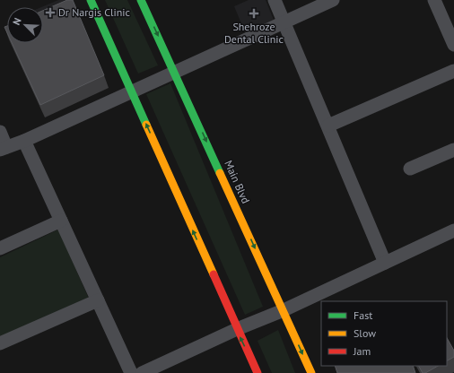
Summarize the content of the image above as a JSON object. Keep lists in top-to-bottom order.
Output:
{
  "streets": {
    "main road": ["Main Blvd"]
  },
  "places": {
    "health": ["Dr Nargis Clinic", "Shehroze Dental Clinic"]
  },
  "legend": ["Fast", "Slow", "Jam"],
  "north": "top left"
}
